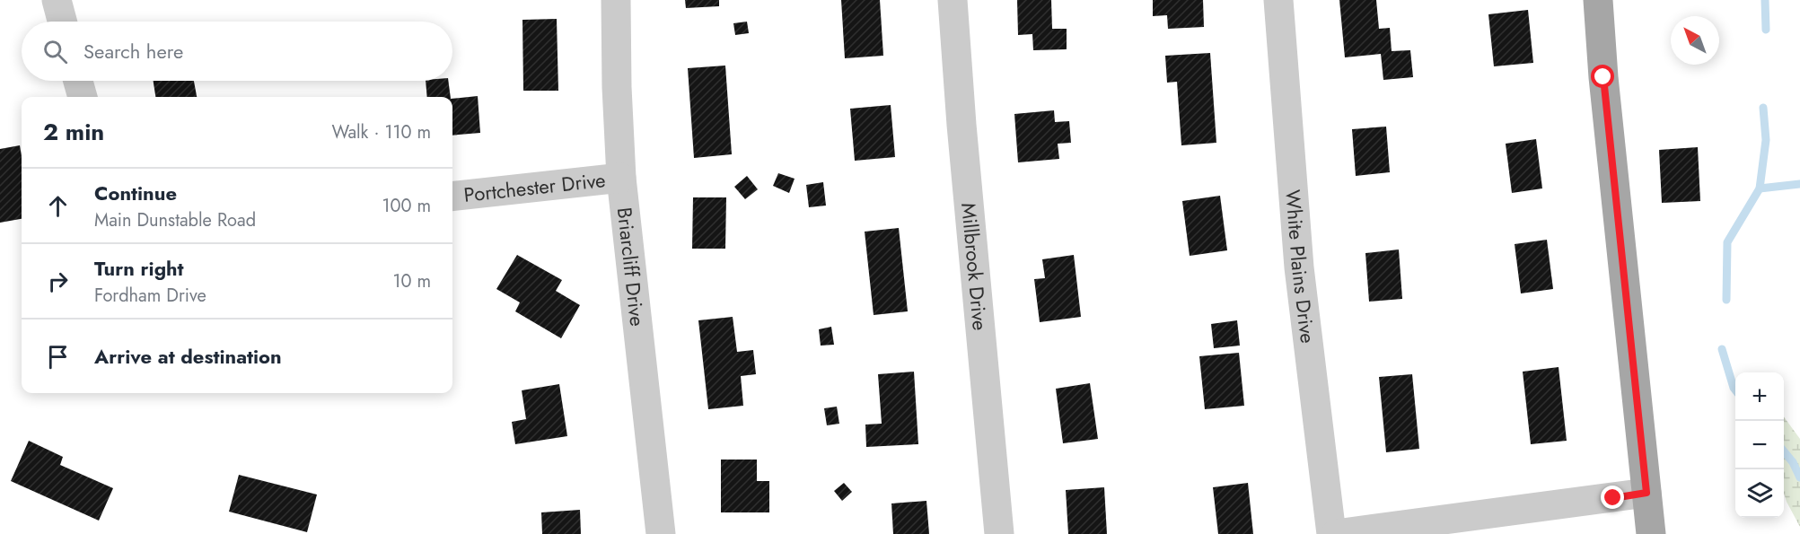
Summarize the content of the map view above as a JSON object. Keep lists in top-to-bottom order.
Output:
{
  "streets": {
    "street": [
      "Portchester Drive",
      "Briarcliff Drive",
      "Millbrook Drive",
      "White Plains Drive"
    ]
  },
  "crossings": [
    ["Portchester Drive", "Briarcliff Drive"]
  ],
  "north": "top left",
  "page": {
    "search": "Search here",
    "heading": ["2 min", "Walk · 110 m"],
    "list": [
      ["Continue", "Main Dunstable Road", "100 m"],
      ["Turn right", "Fordham Drive", "10 m"],
      "Arrive at destination"
    ],
    "map_buttons": ["+", "−"]
  }
}
